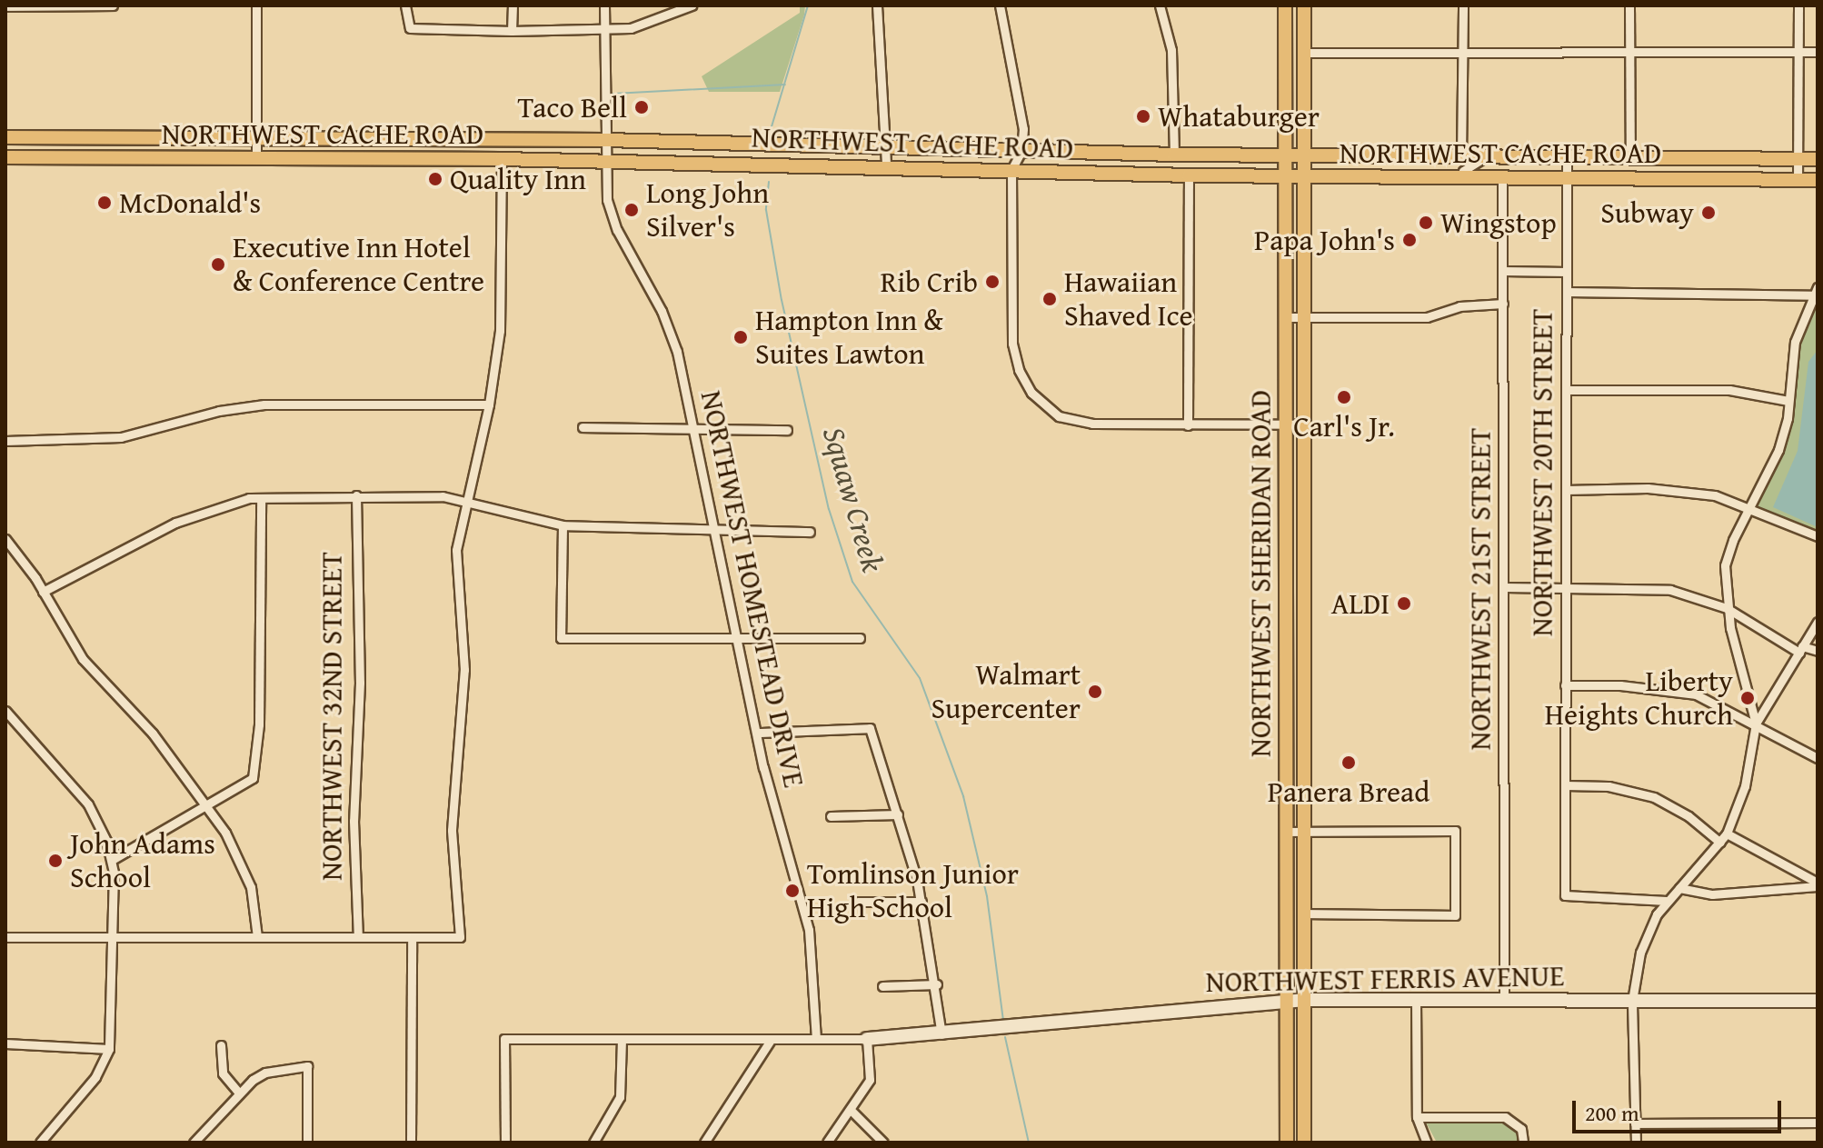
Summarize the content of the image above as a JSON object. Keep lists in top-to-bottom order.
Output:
{
  "streets": {
    "main road": ["NORTHWEST CACHE ROAD", "NORTHWEST SHERIDAN ROAD", "NORTHWEST FERRIS AVENUE"],
    "street": [
      "NORTHWEST 20TH STREET",
      "NORTHWEST HOMESTEAD DRIVE",
      "NORTHWEST 21ST STREET",
      "NORTHWEST 32ND STREET"
    ]
  },
  "crossings": [
    ["NORTHWEST CACHE ROAD", "NORTHWEST 20TH STREET"],
    ["NORTHWEST CACHE ROAD", "NORTHWEST SHERIDAN ROAD"],
    ["NORTHWEST CACHE ROAD", "NORTHWEST HOMESTEAD DRIVE"],
    ["NORTHWEST CACHE ROAD", "NORTHWEST 21ST STREET"],
    ["NORTHWEST SHERIDAN ROAD", "NORTHWEST FERRIS AVENUE"],
    ["NORTHWEST 21ST STREET", "NORTHWEST FERRIS AVENUE"]
  ],
  "water": ["Squaw Creek"],
  "places": [
    "Taco Bell",
    "Whataburger",
    "Quality Inn",
    "McDonald's",
    "Long John Silver's",
    "Subway",
    "Wingstop",
    "Papa John's",
    "Executive Inn Hotel & Conference Centre",
    "Rib Crib",
    "Hawaiian Shaved Ice",
    "Hampton Inn & Suites Lawton",
    "Carl's Jr.",
    "ALDI",
    "Walmart Supercenter",
    "Liberty Heights Church",
    "Panera Bread",
    "John Adams School",
    "Tomlinson Junior High School"
  ],
  "scale_bar": "200 m"
}
